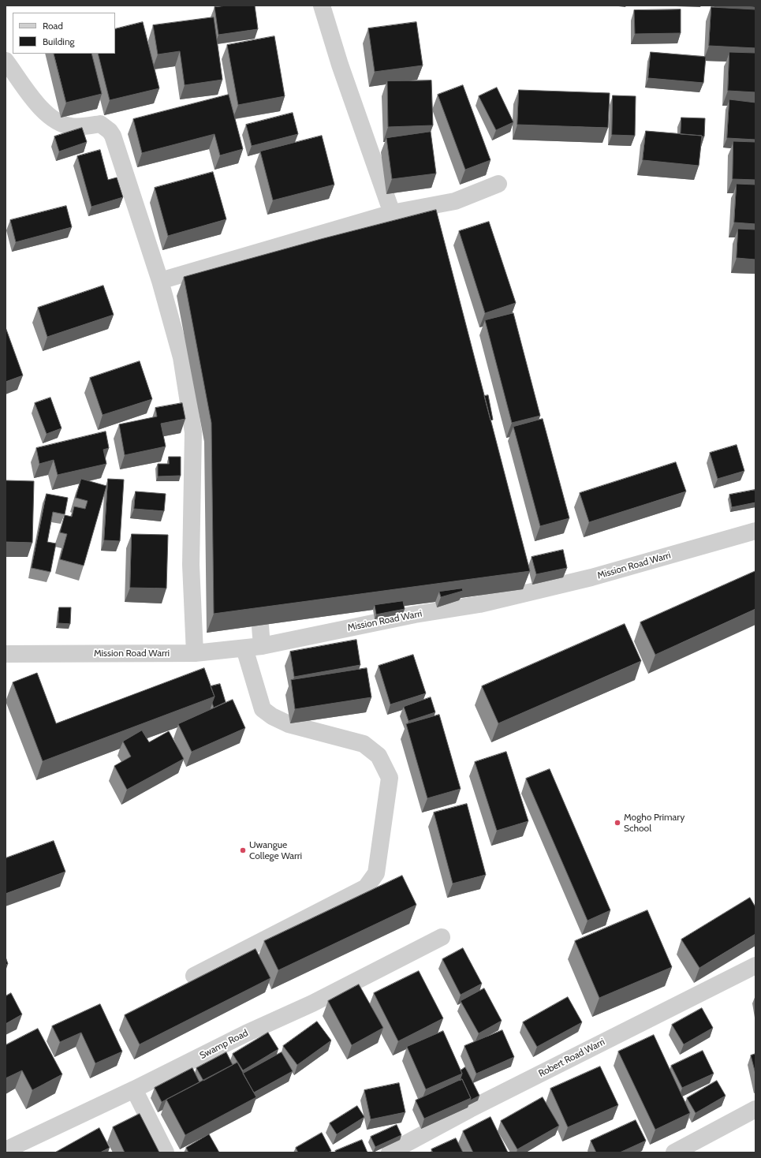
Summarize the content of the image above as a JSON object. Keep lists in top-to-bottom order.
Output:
{
  "streets": {
    "street": ["Mission Road Warri", "Swamp Road", "Robert Road Warri"]
  },
  "places": ["Mogho Primary School", "Uwangue College Warri"],
  "legend": ["Road", "Building"]
}
